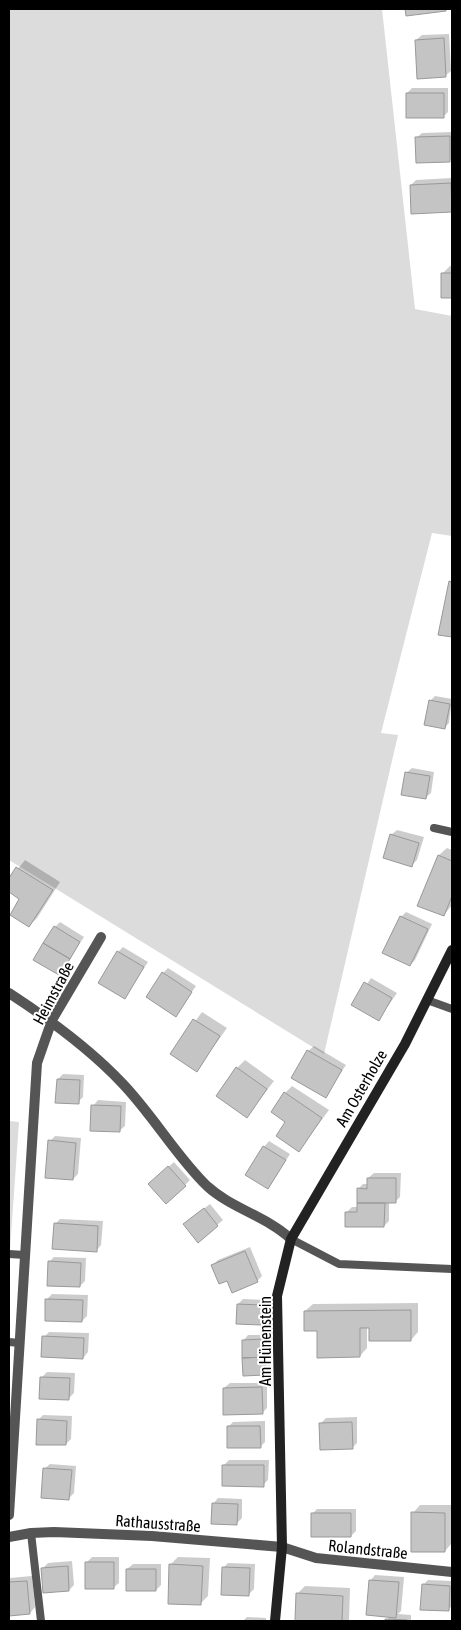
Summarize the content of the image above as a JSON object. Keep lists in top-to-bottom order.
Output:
{
  "streets": {
    "street": [
      "Heimstraße",
      "Am Osterholze",
      "Am Hünenstein",
      "Rathausstraße",
      "Rolandstraße"
    ]
  },
  "crossings": [
    ["Am Osterholze", "Am Hünenstein"],
    ["Am Hünenstein", "Rathausstraße"],
    ["Am Hünenstein", "Rolandstraße"],
    ["Rathausstraße", "Rolandstraße"]
  ]
}
